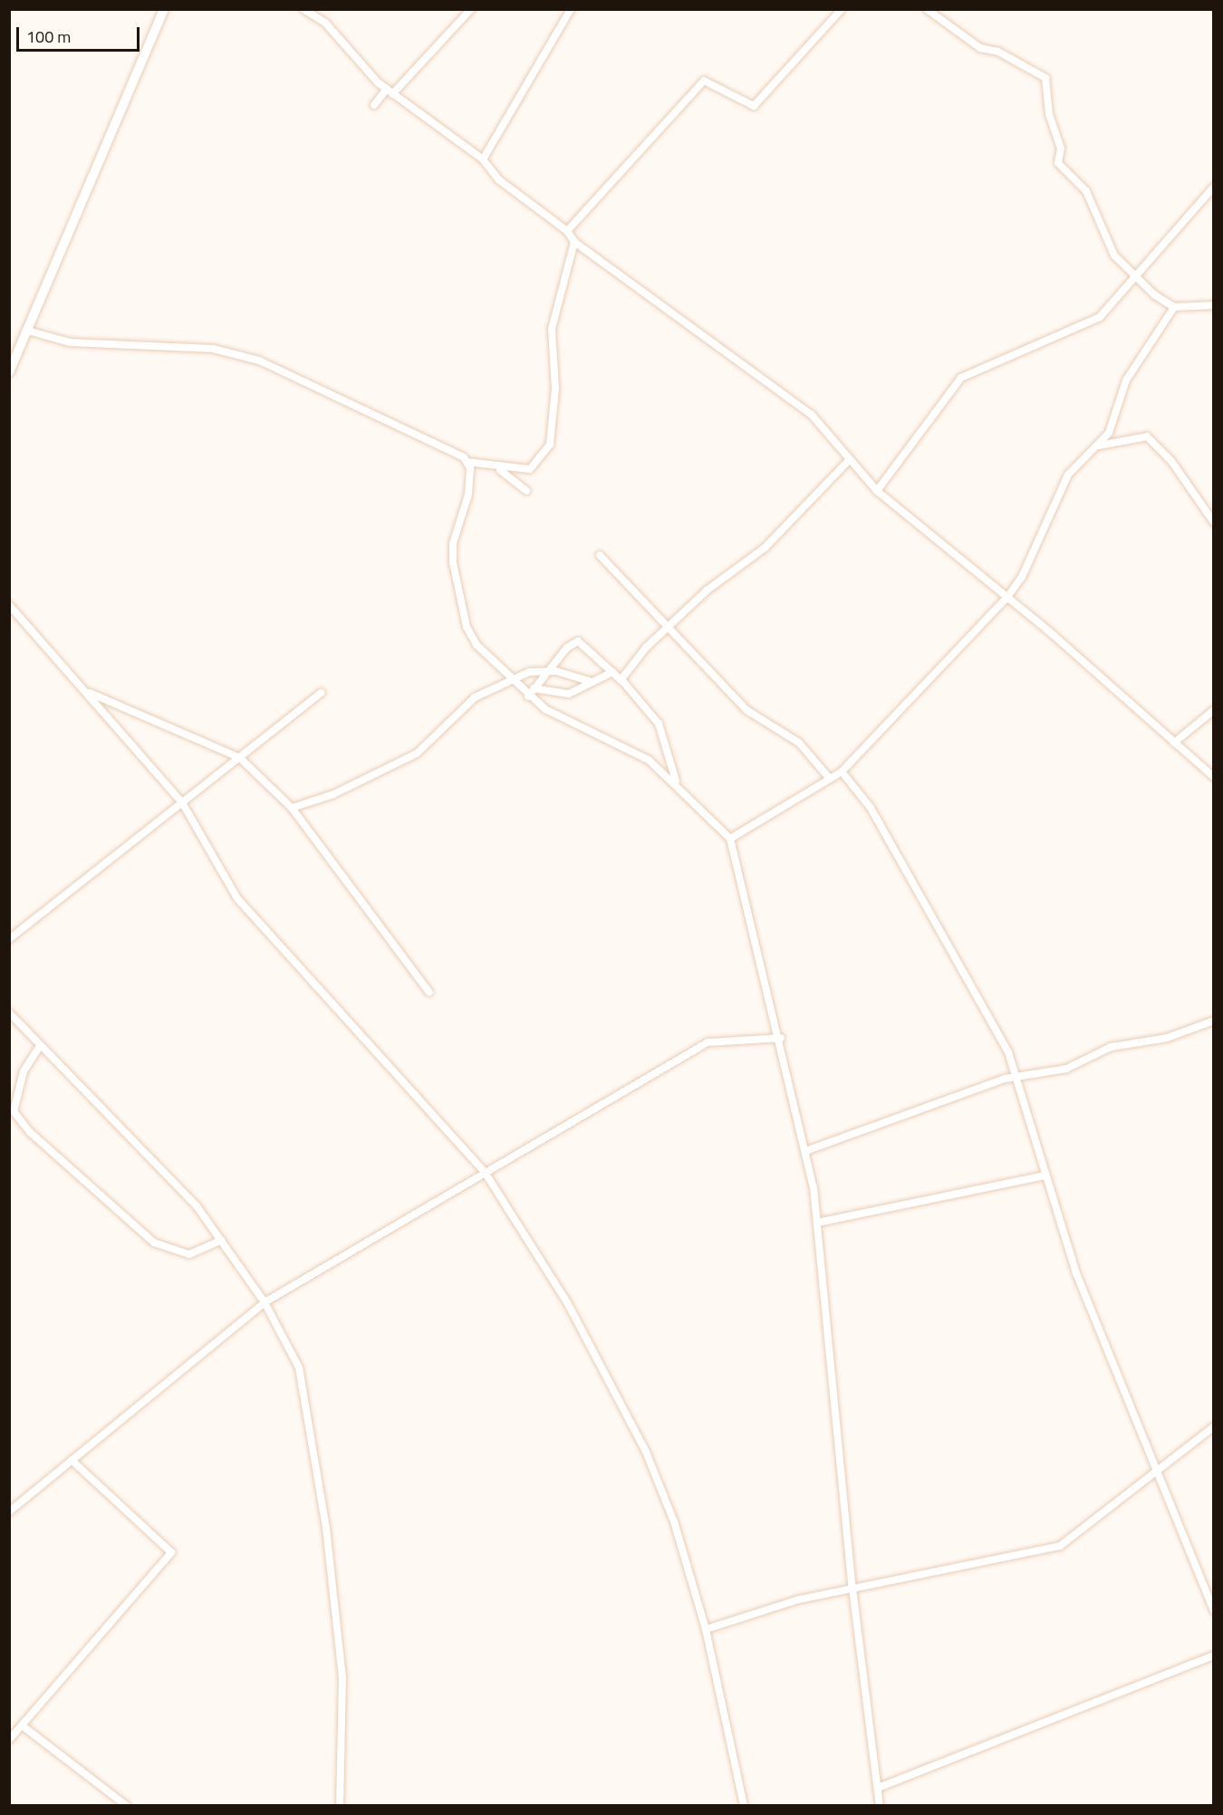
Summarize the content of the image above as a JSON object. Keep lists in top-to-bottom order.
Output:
{
  "scale_bar": "100 m"
}
